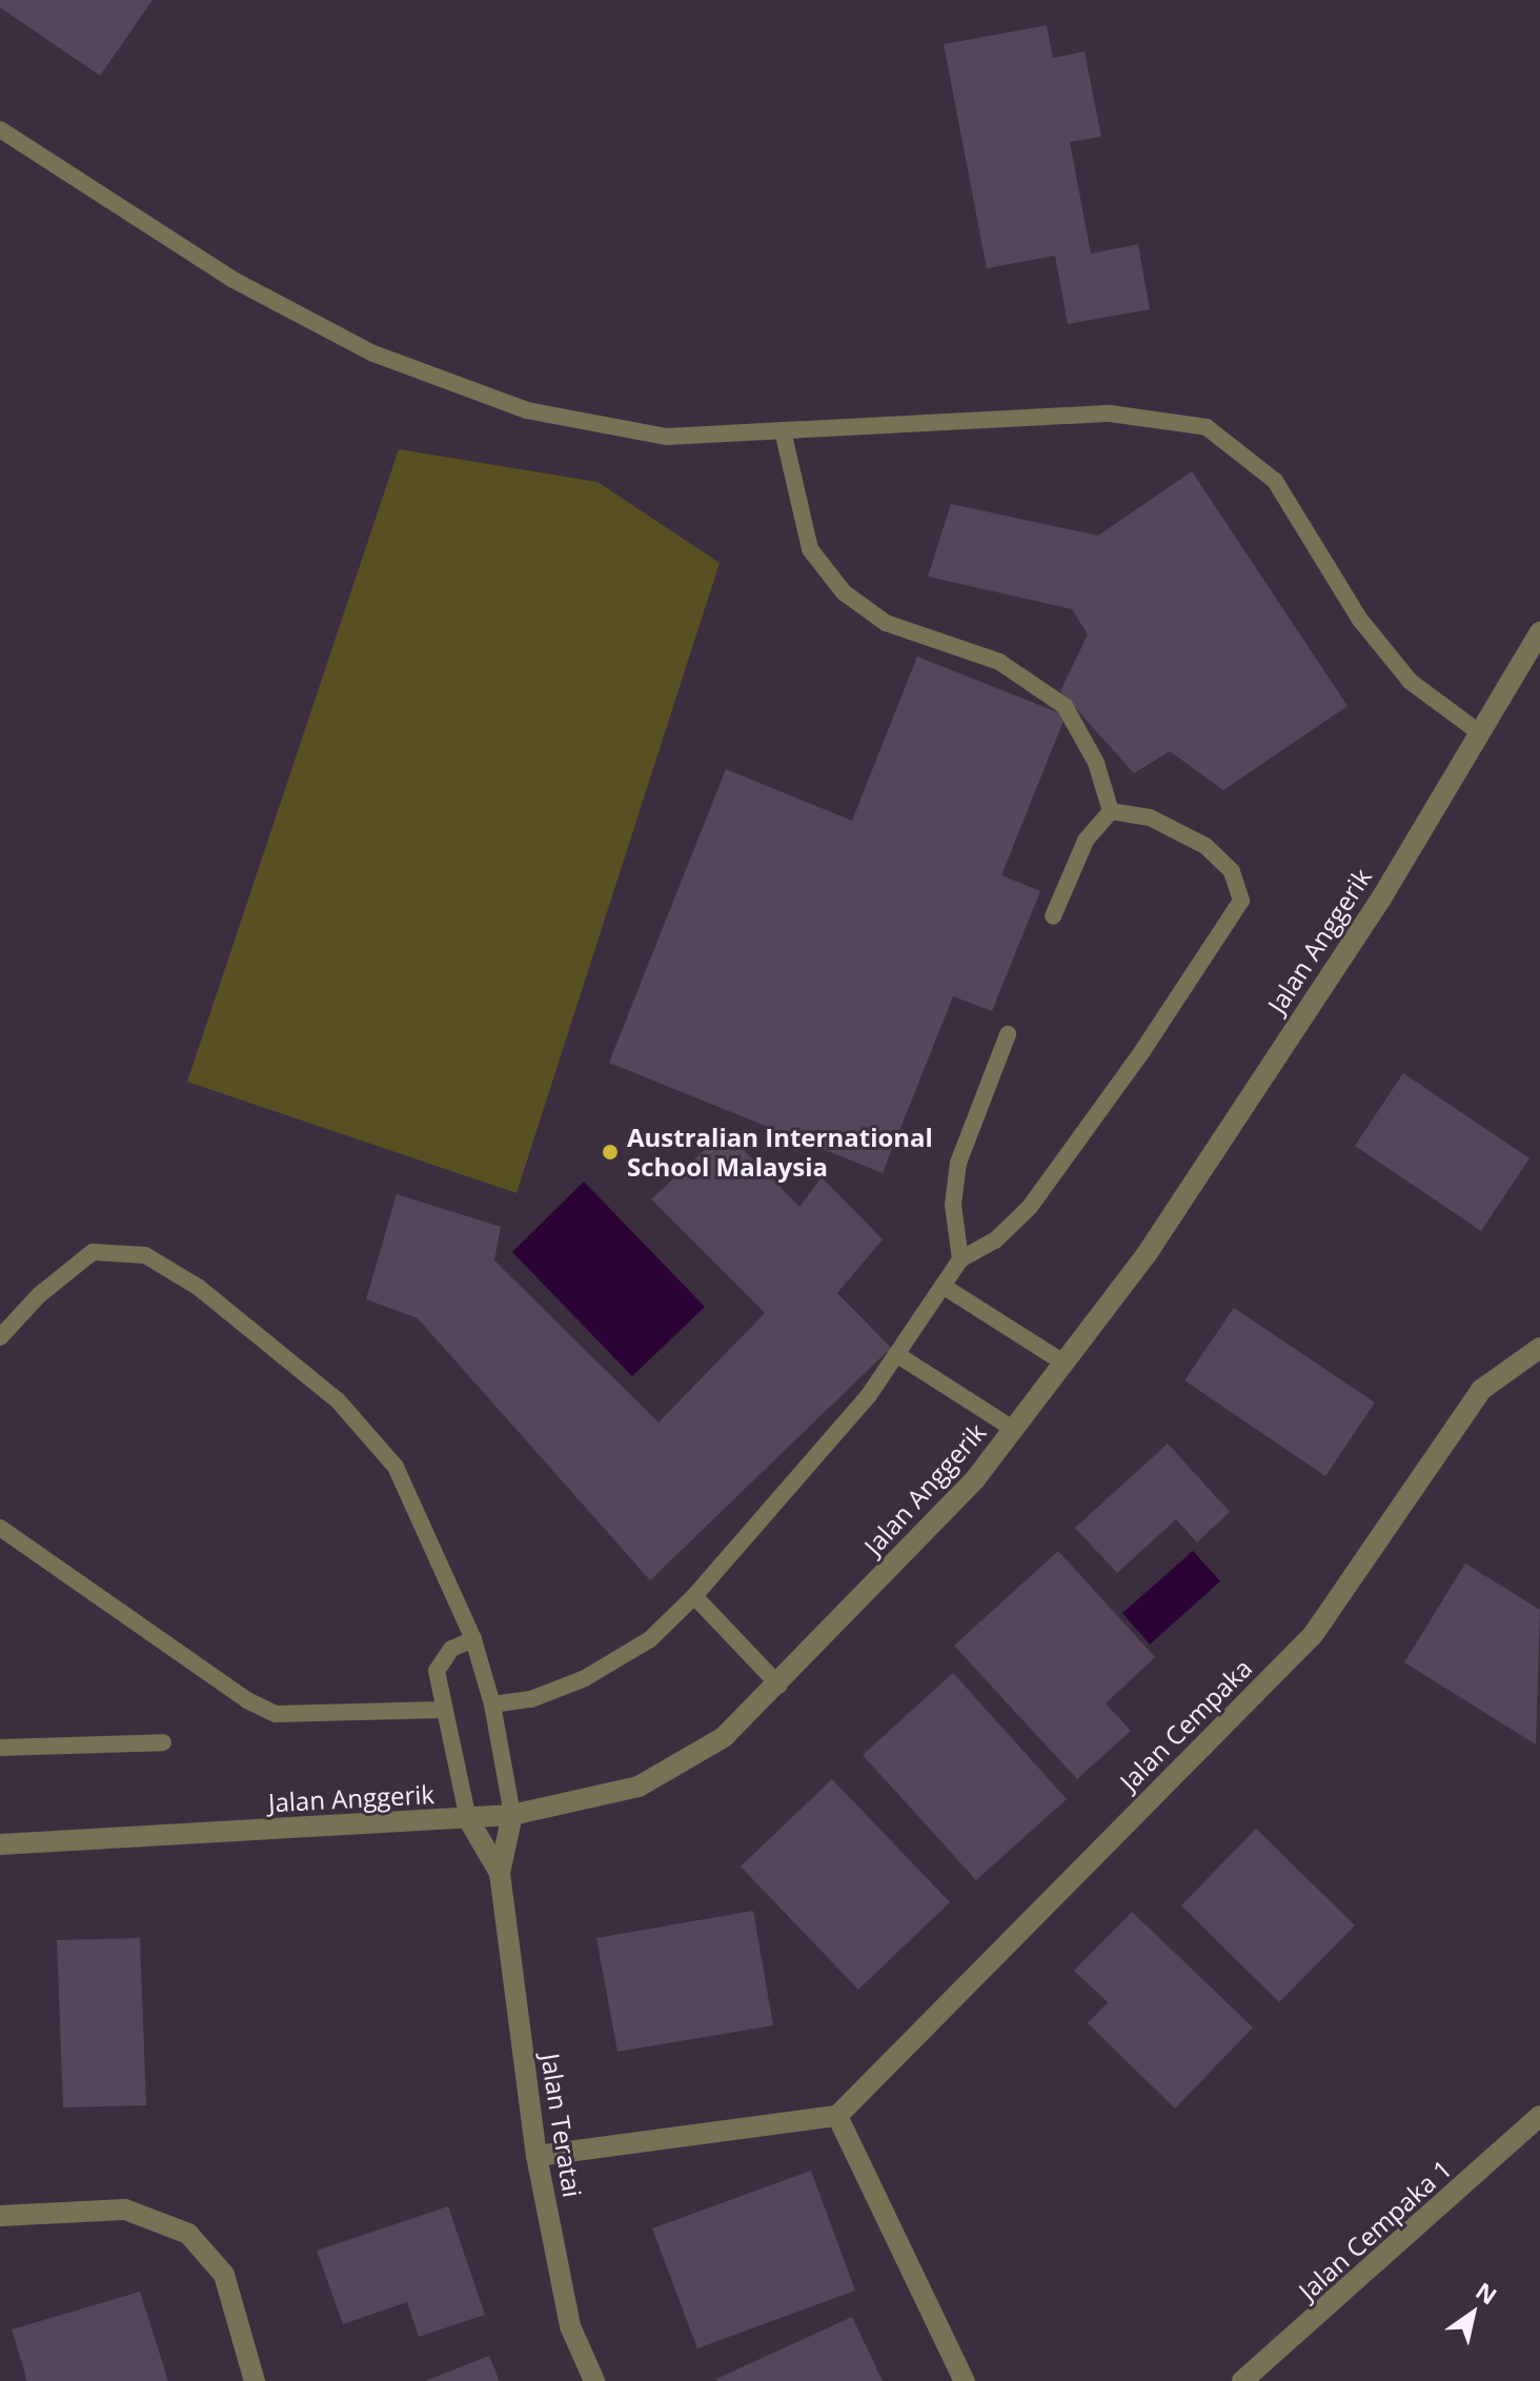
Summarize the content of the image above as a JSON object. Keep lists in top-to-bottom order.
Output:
{
  "streets": {
    "street": [
      "Jalan Anggerik",
      "Jalan Cempaka",
      "Jalan Teratai",
      "Jalan Cempaka 1"
    ]
  },
  "crossings": [
    ["Jalan Anggerik", "Jalan Teratai"]
  ],
  "places": ["Australian International School Malaysia"],
  "north": "top right"
}
